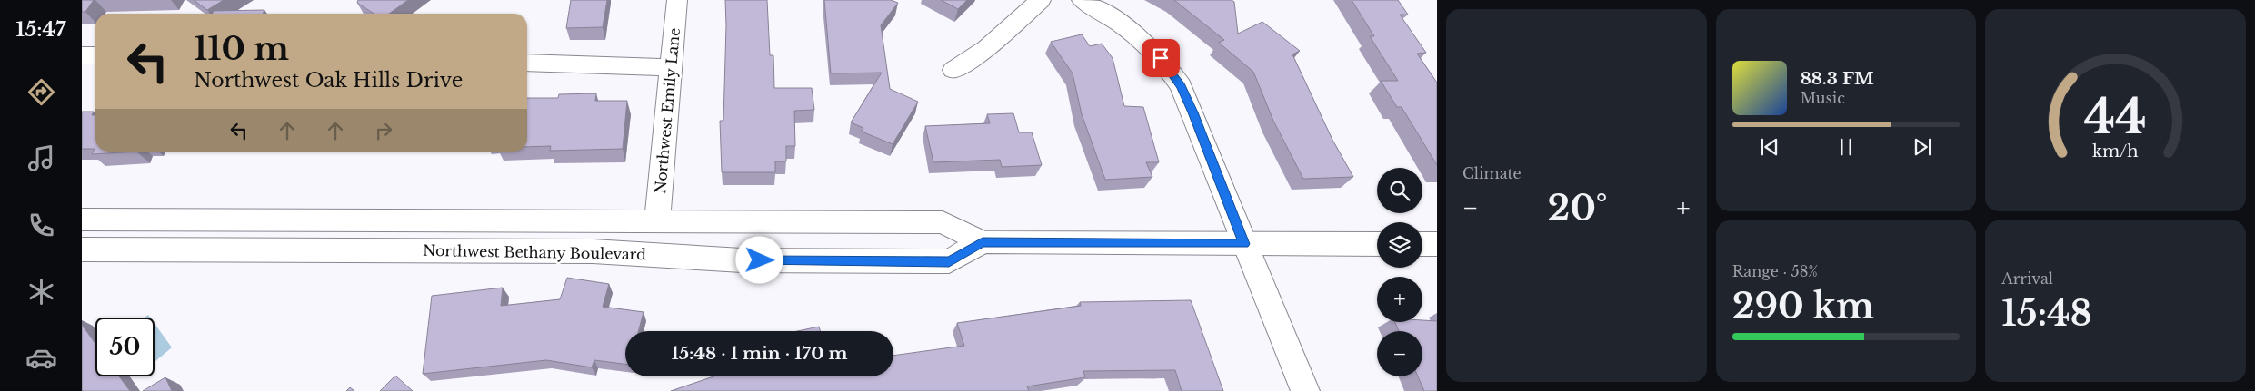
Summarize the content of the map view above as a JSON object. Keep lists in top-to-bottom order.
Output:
{
  "streets": {
    "main road": ["Northwest Emily Lane", "Northwest Bethany Boulevard"]
  },
  "crossings": [
    ["Northwest Emily Lane", "Northwest Bethany Boulevard"]
  ],
  "page": {
    "tabs": "15:47",
    "tile": [
      "Climate",
      ["Range · 58%", "290 km"],
      ["Arrival", "15:48"]
    ],
    "turn": ["110 m", "Northwest Oak Hills Drive"],
    "song": ["88.3 FM", "Music"],
    "map_buttons": ["+", "−"],
    "heat": ["−", "20°", "+"],
    "limit": "50",
    "trip": "15:48 · 1 min · 170 m",
    "gauge": ["44", "km/h"]
  }
}
